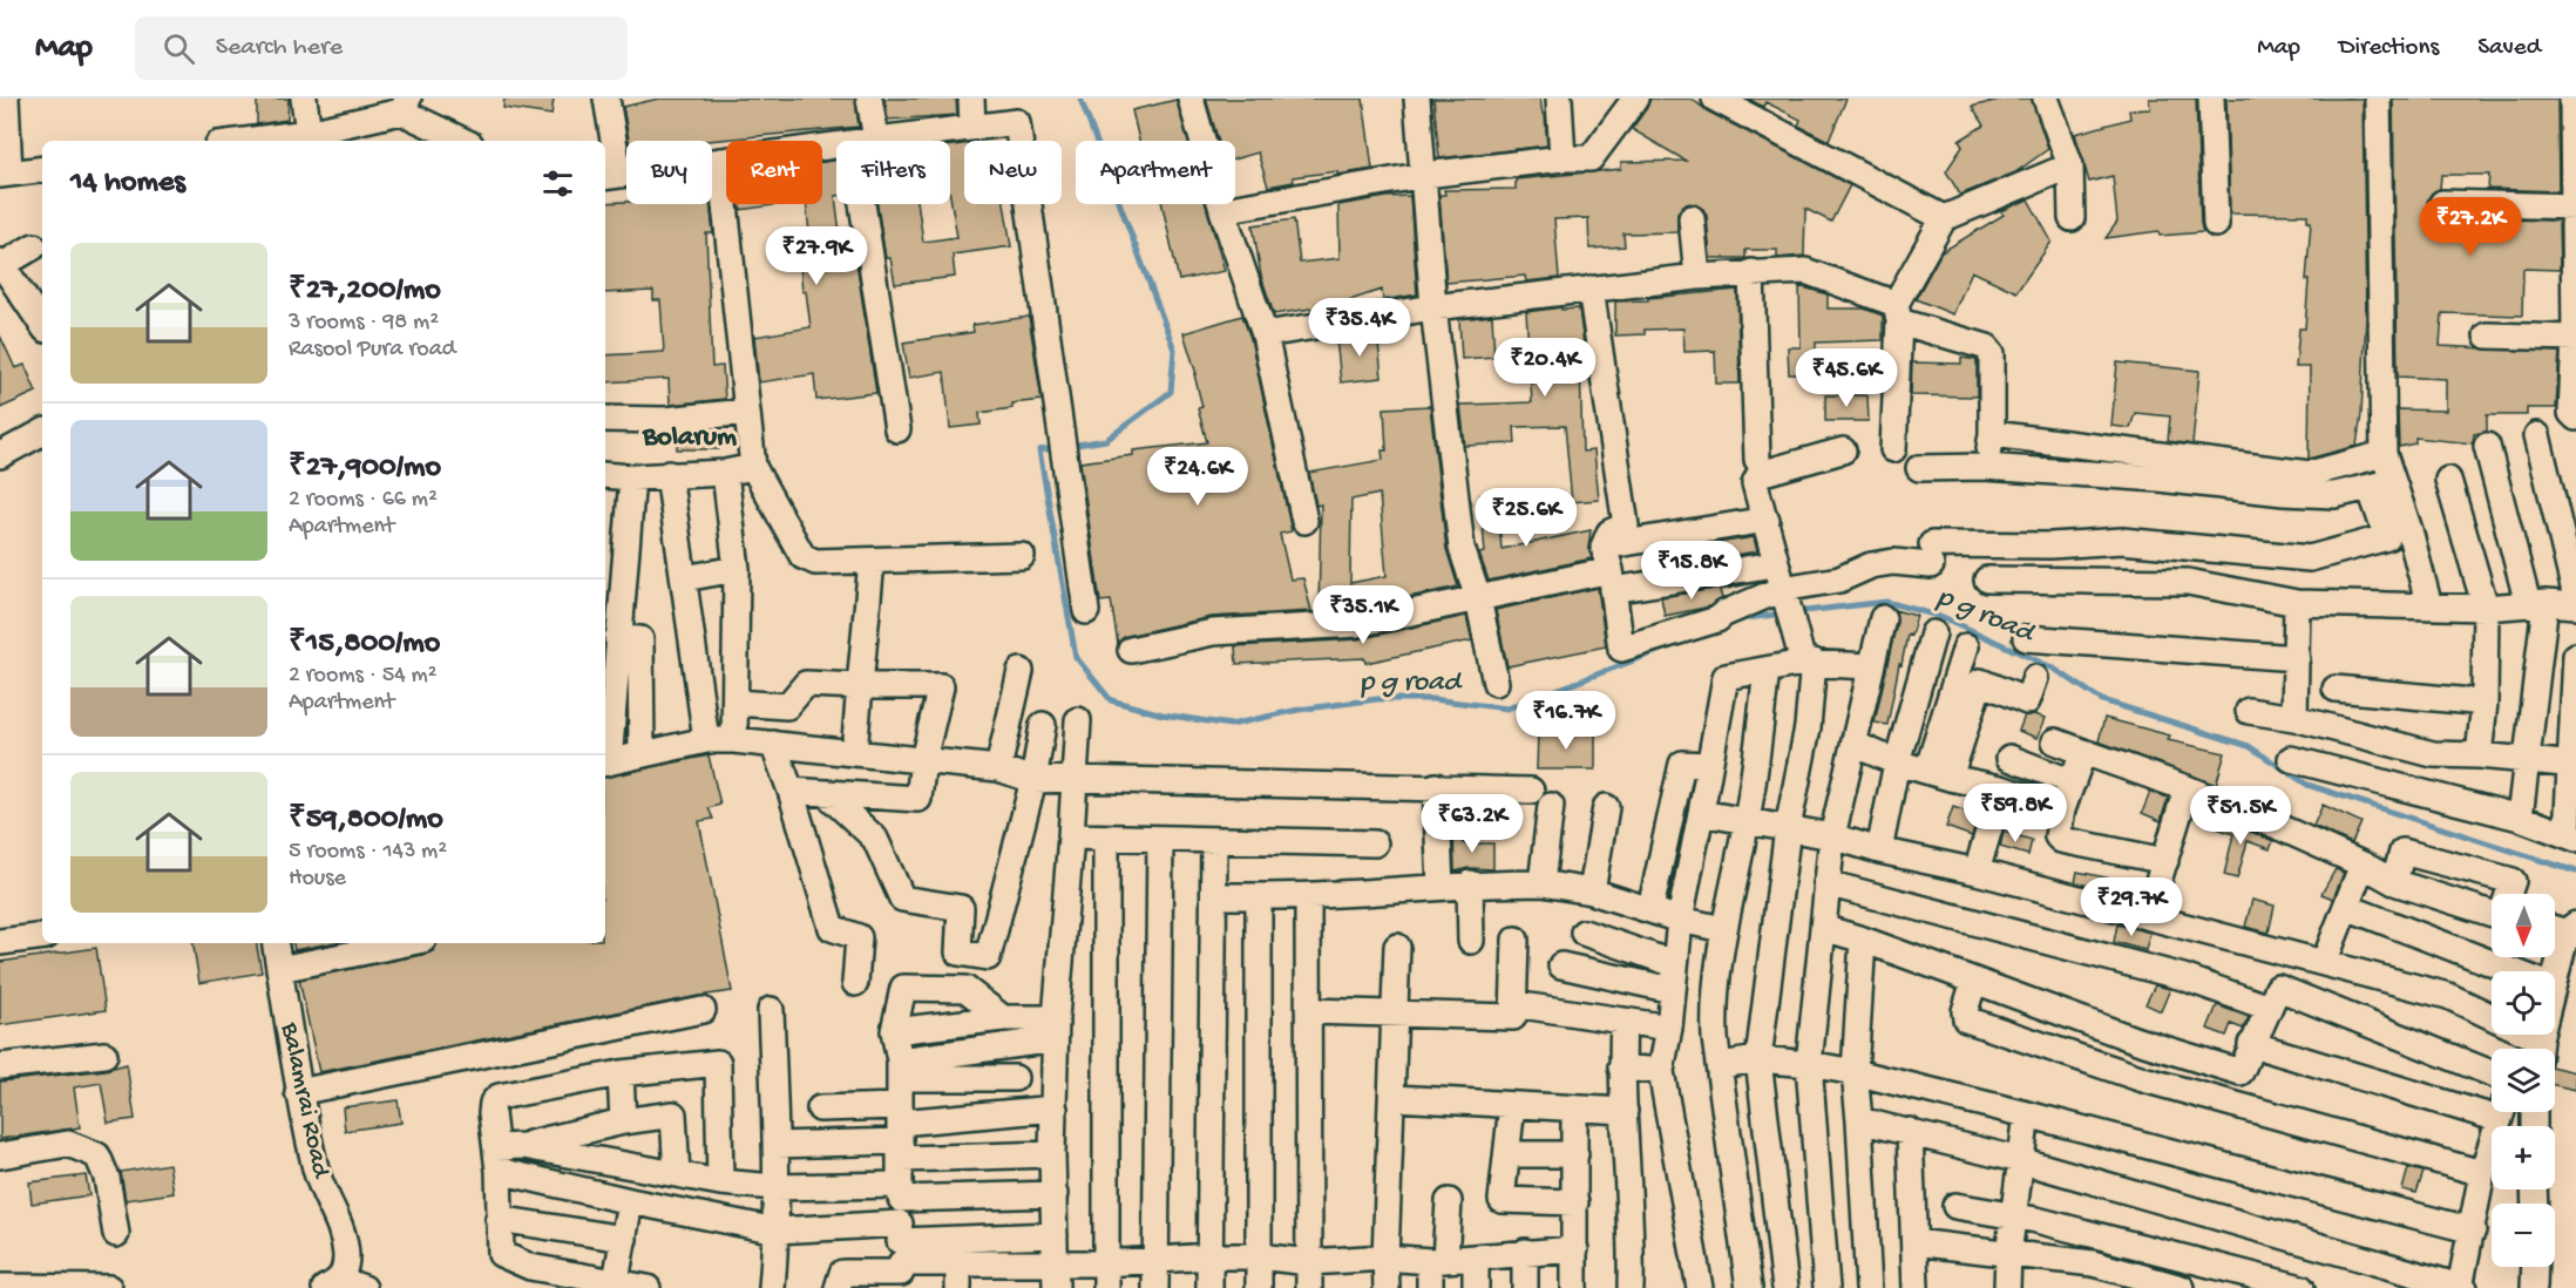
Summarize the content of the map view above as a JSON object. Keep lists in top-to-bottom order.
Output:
{
  "streets": {
    "street": ["Balamrai Road"]
  },
  "districts": ["Bolarum"],
  "water": ["p g road"],
  "north": "bottom",
  "page": {
    "header": "Map",
    "search": "Search here",
    "nav": ["Map", "Directions", "Saved"],
    "chip": [
      "Buy",
      "Rent",
      "Filters",
      "New",
      "Apartment"
    ],
    "heading": "14 homes",
    "price": [
      "₹27.2K",
      "₹27.9K",
      "₹35.4K",
      "₹20.4K",
      "₹45.6K",
      "₹24.6K",
      "₹25.6K",
      "₹15.8K",
      "₹35.1K",
      "₹16.7K",
      "₹59.8K",
      "₹51.5K",
      "₹63.2K",
      "₹29.7K"
    ],
    "list": [
      {
        "name": "₹27,200/mo",
        "note": "3 rooms · 98 m² · Rasool Pura road"
      },
      {
        "name": "₹27,900/mo",
        "note": "2 rooms · 66 m² · Apartment"
      },
      {
        "name": "₹15,800/mo",
        "note": "2 rooms · 54 m² · Apartment"
      },
      {
        "name": "₹59,800/mo",
        "note": "5 rooms · 143 m² · House"
      }
    ],
    "map_buttons": ["+", "−"]
  }
}
